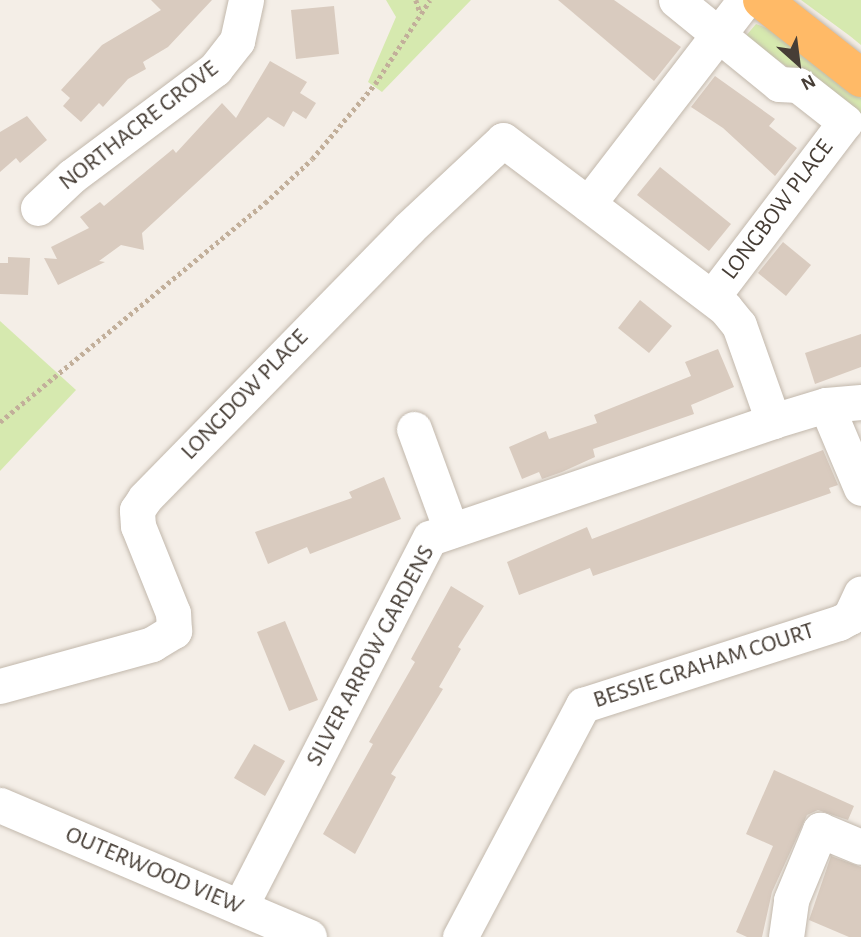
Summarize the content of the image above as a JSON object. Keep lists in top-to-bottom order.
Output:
{
  "streets": {
    "street": [
      "NORTHACRE GROVE",
      "LONGBOW PLACE",
      "LONGDOW PLACE",
      "SILVER ARROW GARDENS",
      "BESSIE GRAHAM COURT",
      "OUTERWOOD VIEW"
    ]
  },
  "crossings": [
    ["SILVER ARROW GARDENS", "OUTERWOOD VIEW"]
  ],
  "north": "bottom right"
}
